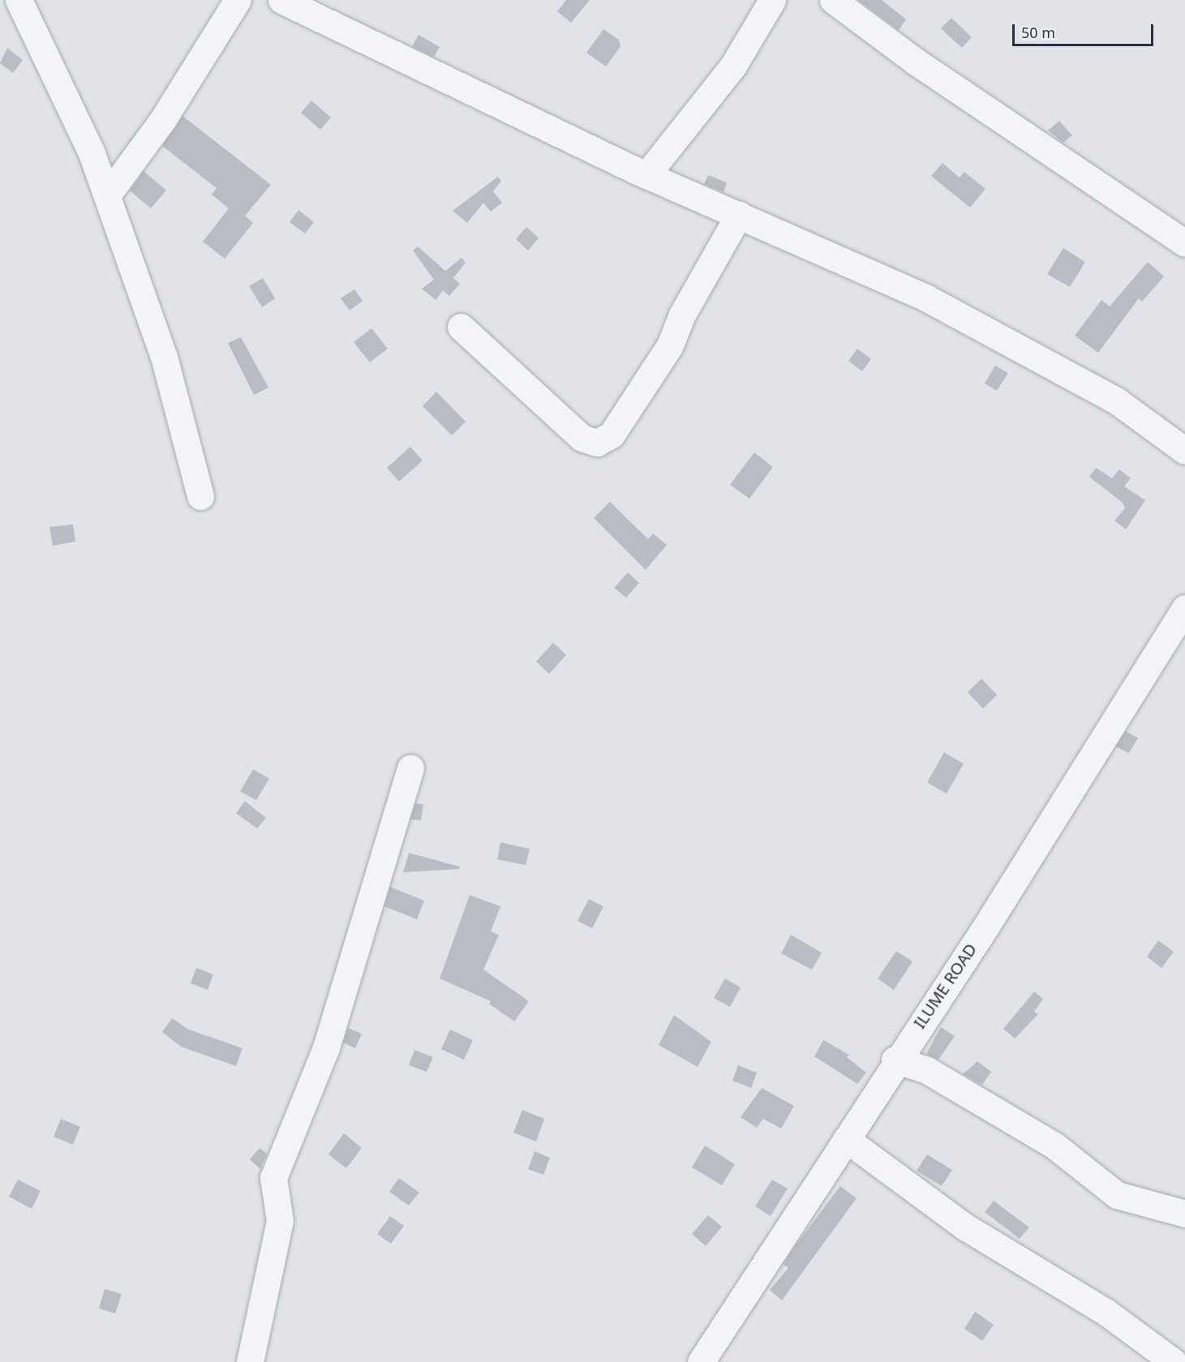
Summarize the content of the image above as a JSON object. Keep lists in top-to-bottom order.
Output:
{
  "streets": {
    "street": ["ILUME ROAD"]
  },
  "scale_bar": "50 m"
}
